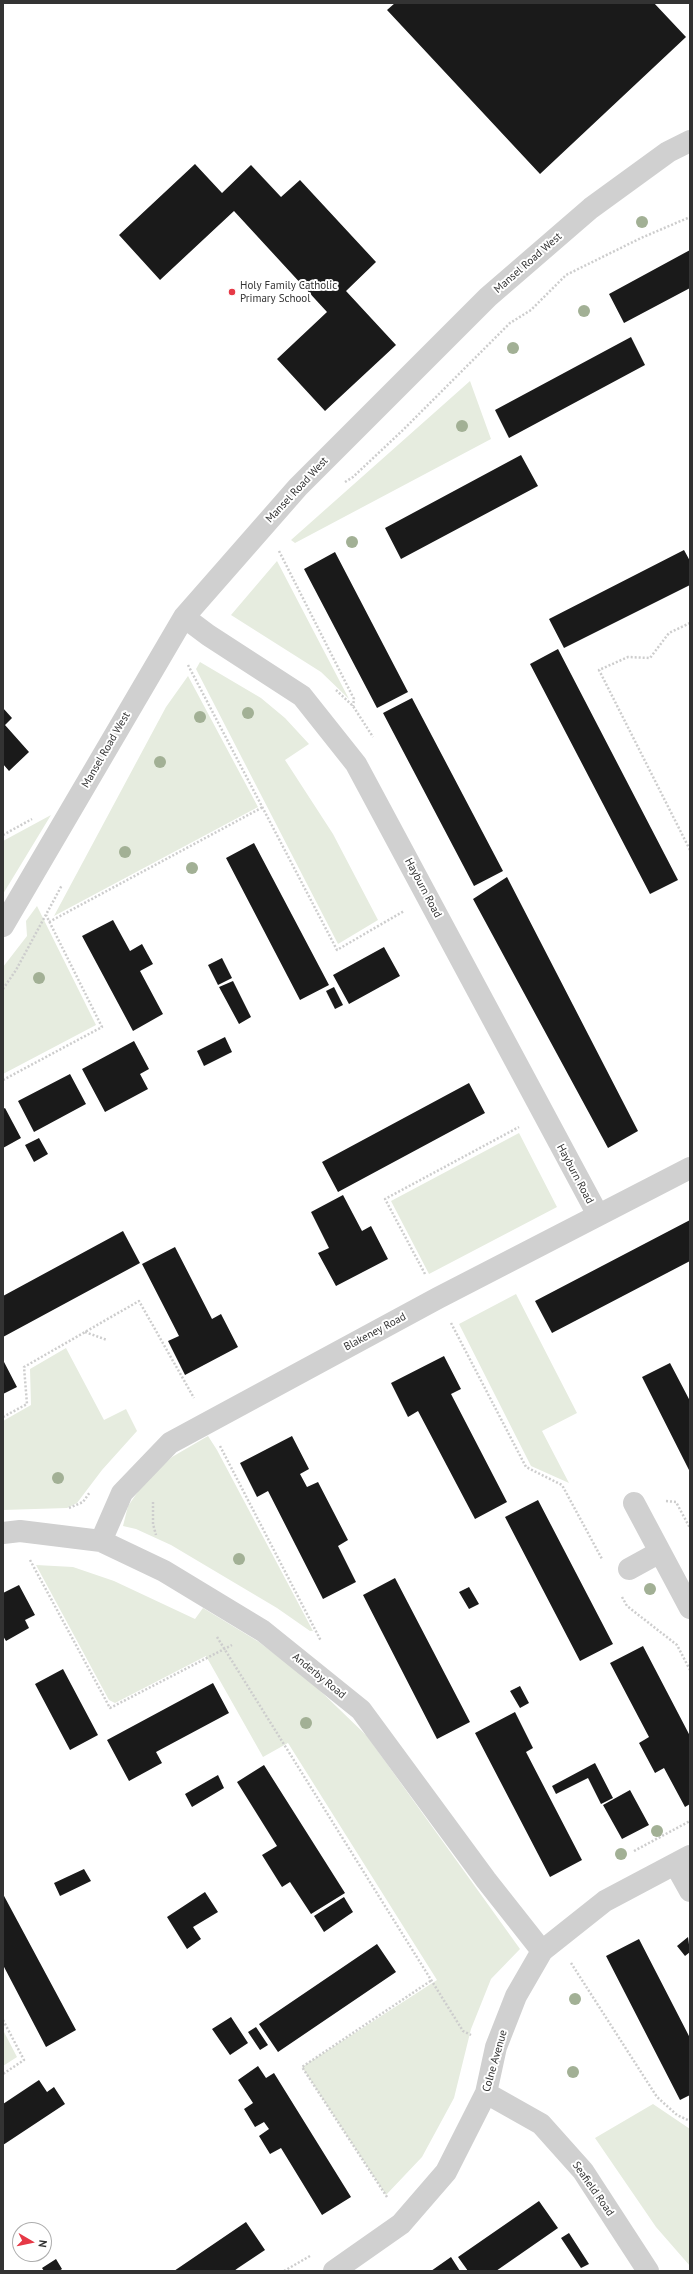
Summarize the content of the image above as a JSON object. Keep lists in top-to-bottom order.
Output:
{
  "streets": {
    "street": [
      "Mansel Road West",
      "Hayburn Road",
      "Blakeney Road",
      "Anderby Road",
      "Colne Avenue",
      "Seafield Road"
    ]
  },
  "crossings": [
    ["Mansel Road West", "Hayburn Road"],
    ["Hayburn Road", "Blakeney Road"],
    ["Blakeney Road", "Anderby Road"],
    ["Anderby Road", "Colne Avenue"],
    ["Colne Avenue", "Seafield Road"]
  ],
  "places": ["Holy Family Catholic Primary School"],
  "north": "right"
}
